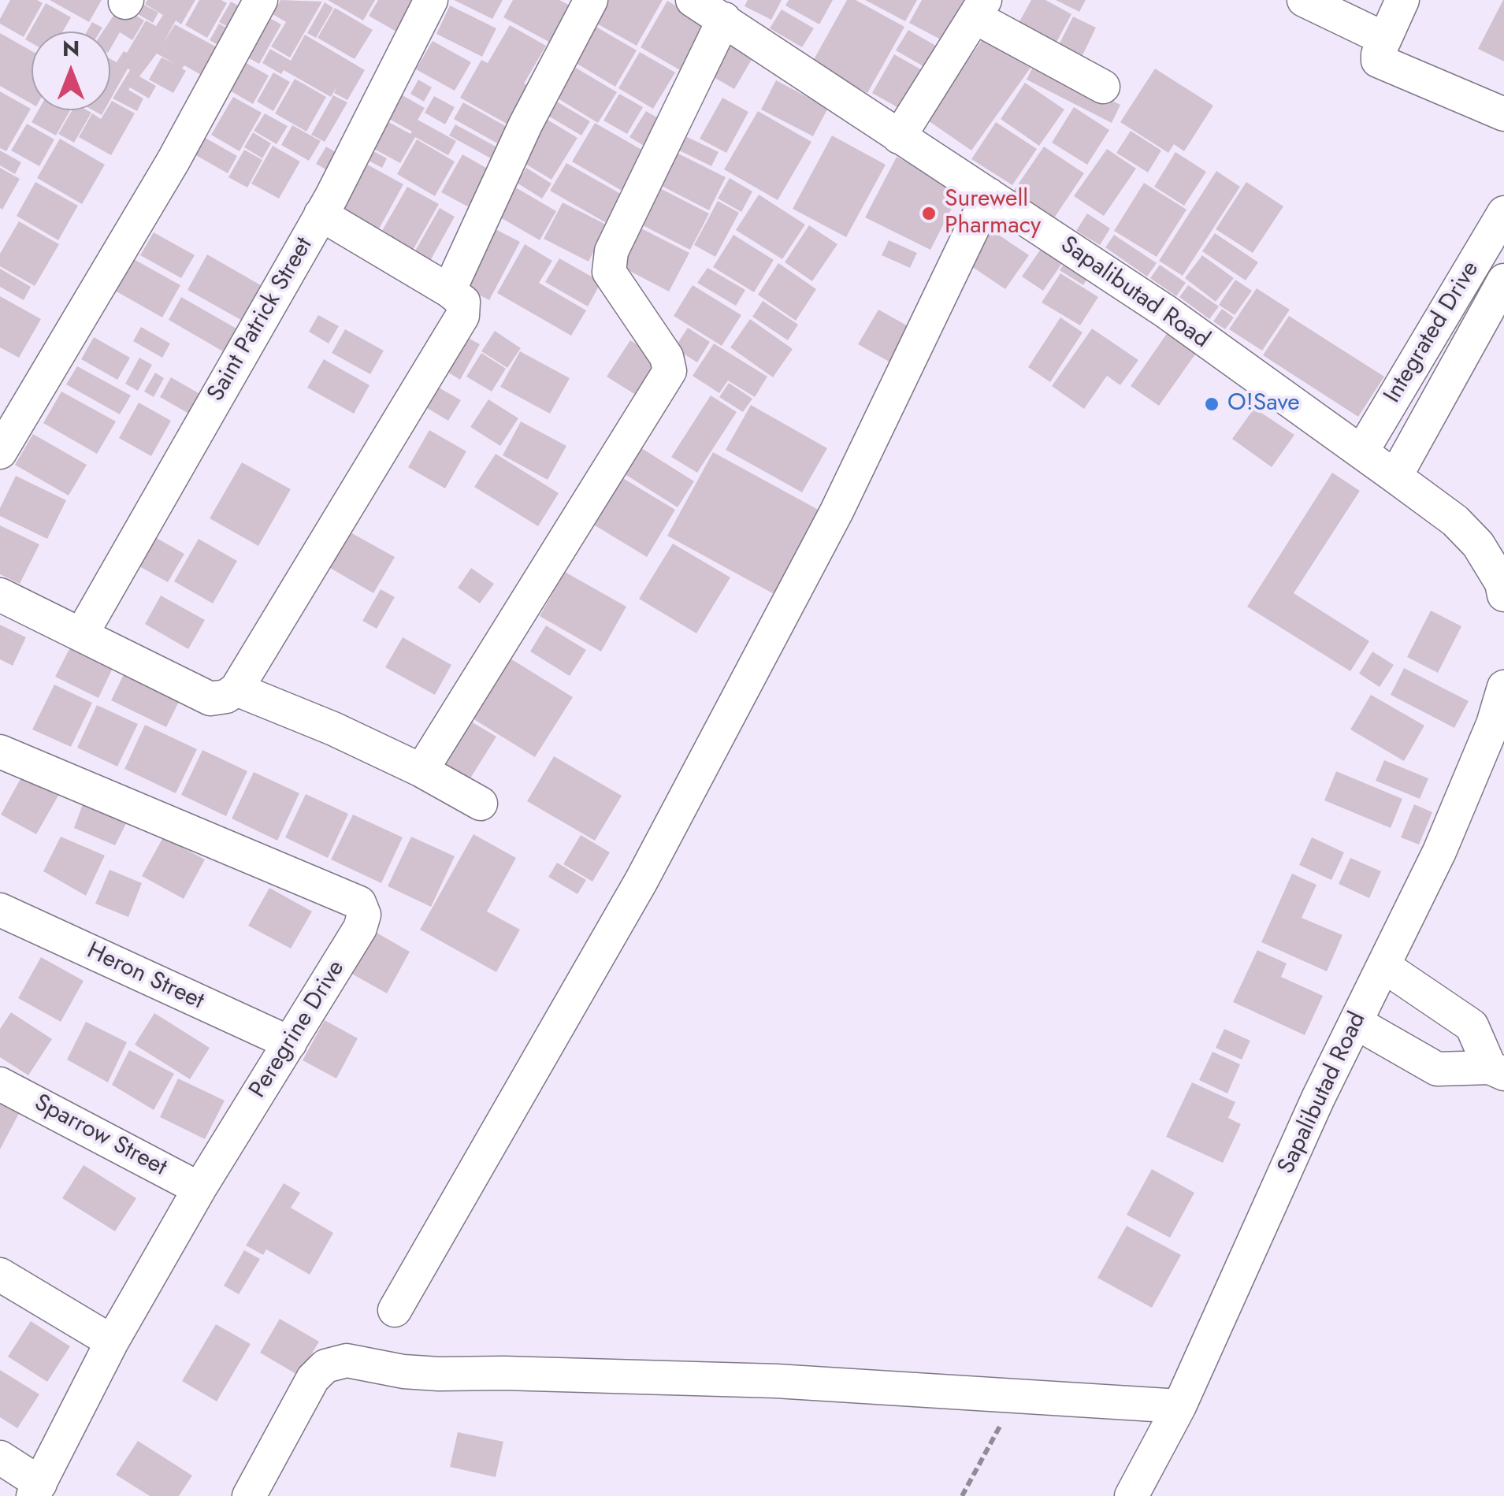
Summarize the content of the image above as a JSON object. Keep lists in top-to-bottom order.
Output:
{
  "streets": {
    "street": [
      "Sapalibutad Road",
      "Saint Patrick Street",
      "Integrated Drive",
      "Heron Street",
      "Peregrine Drive",
      "Sparrow Street"
    ]
  },
  "crossings": [
    ["Sapalibutad Road", "Integrated Drive"],
    ["Heron Street", "Peregrine Drive"],
    ["Peregrine Drive", "Sparrow Street"]
  ],
  "places": ["Surewell Pharmacy", "O!Save"],
  "north": "top"
}
